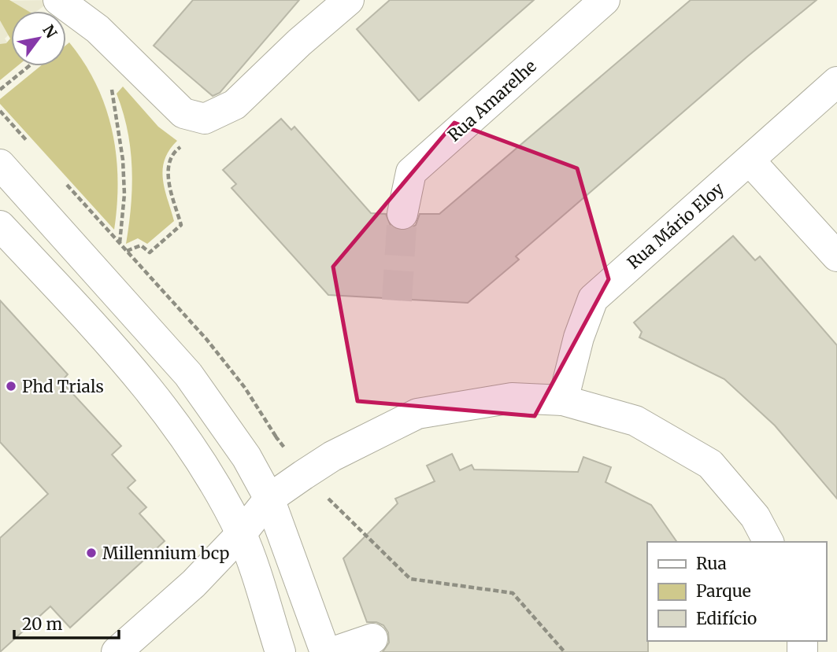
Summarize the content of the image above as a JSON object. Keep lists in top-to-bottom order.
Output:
{
  "streets": {
    "street": ["Rua Amarelhe", "Rua Mário Eloy"]
  },
  "places": ["Phd Trials", "Millennium bcp"],
  "legend": ["Rua", "Parque", "Edifício"],
  "scale_bar": "20 m",
  "north": "top right"
}
